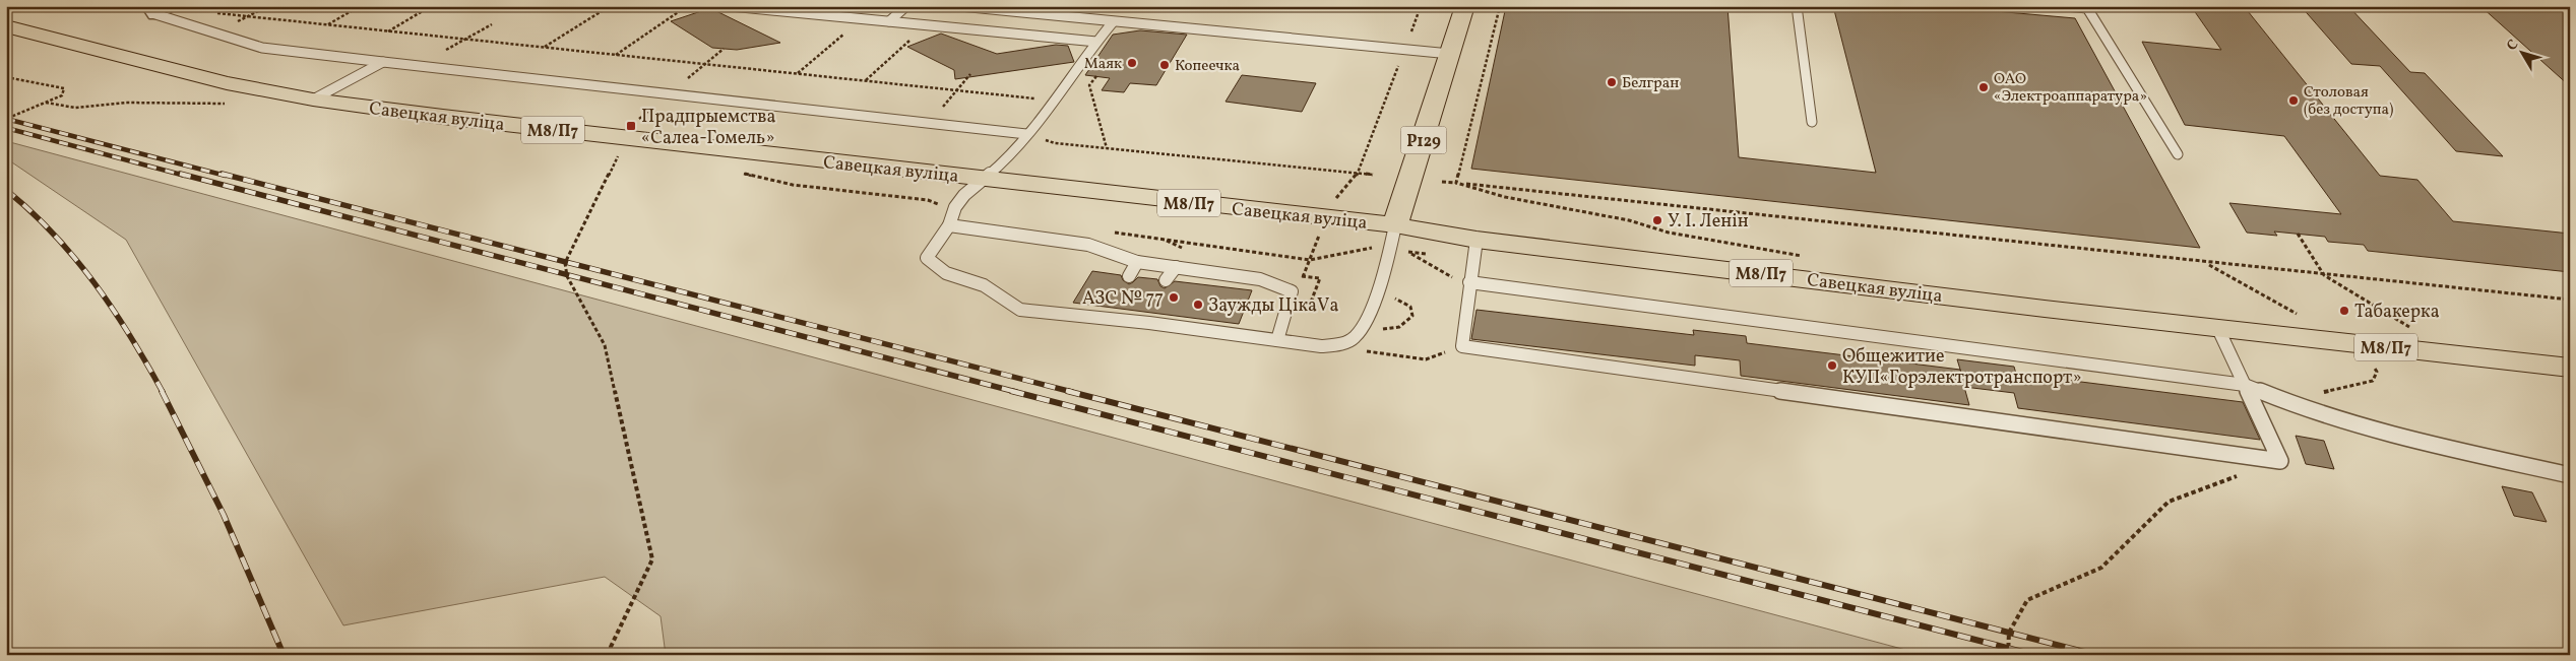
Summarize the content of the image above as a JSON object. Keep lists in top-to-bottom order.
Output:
{
  "streets": {
    "main road": ["Савецкая вуліца", "М8/П7", "Р129"]
  },
  "crossings": [
    ["Савецкая вуліца", "Р129"]
  ],
  "places": {
    "other": [
      "Маяк",
      "Копеечка",
      "Белгран",
      "ОАО «Электроаппаратура»",
      "Столовая (без доступа)",
      "У. І. Ленін",
      "АЗС № 77",
      "Заужды ЦікаVа",
      "Табакерка",
      "Общежитие КУП«Горэлектротранспорт»"
    ],
    "transit": ["Прадпрыемства «Салеа-Гомель»"]
  },
  "north": "top left"
}
